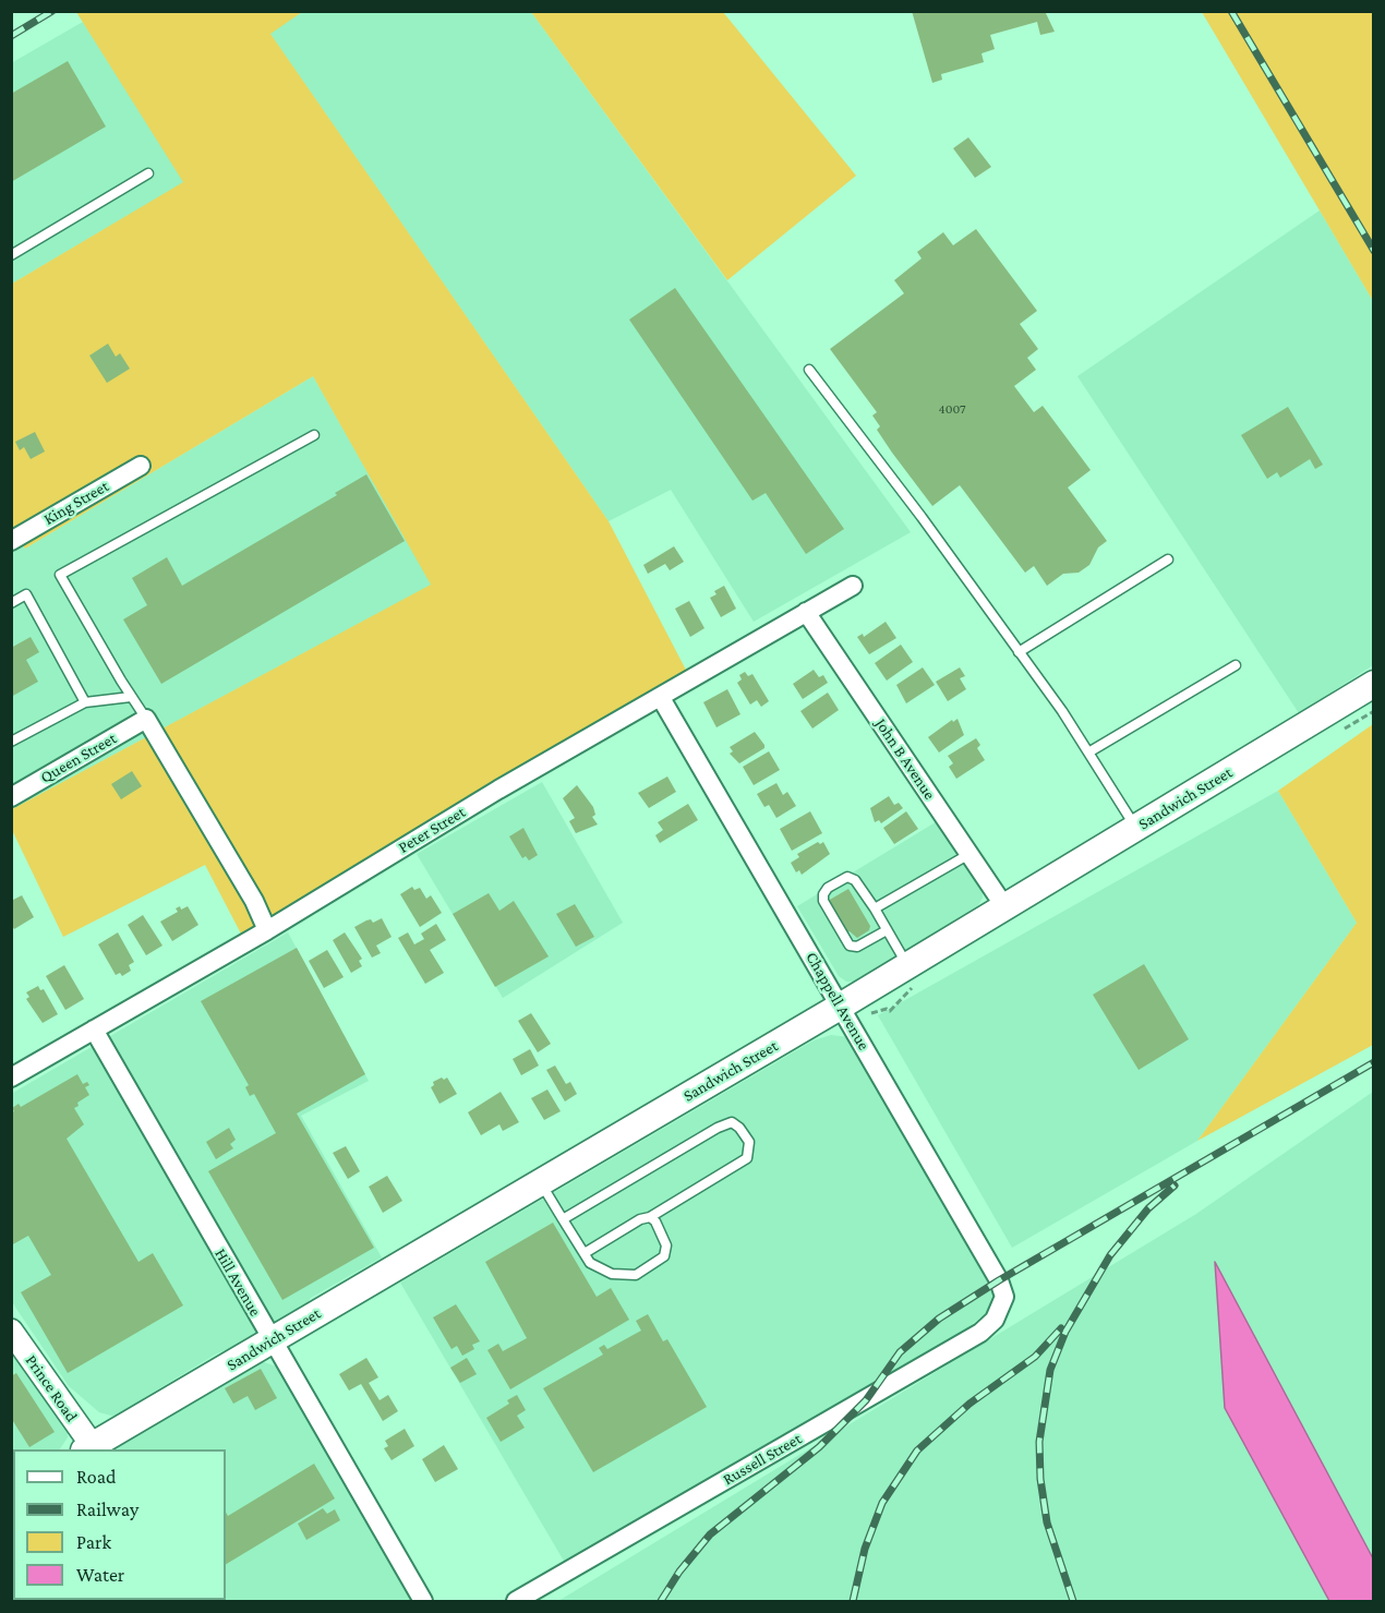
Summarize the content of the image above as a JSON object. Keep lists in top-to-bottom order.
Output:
{
  "streets": {
    "main road": ["Sandwich Street"],
    "street": [
      "King Street",
      "Queen Street",
      "John B Avenue",
      "Peter Street",
      "Chappell Avenue",
      "Hill Avenue",
      "Prince Road",
      "Russell Street"
    ]
  },
  "crossings": [
    ["John B Avenue", "Sandwich Street"],
    ["John B Avenue", "Peter Street"],
    ["Sandwich Street", "Chappell Avenue"],
    ["Sandwich Street", "Hill Avenue"],
    ["Sandwich Street", "Prince Road"],
    ["Peter Street", "Chappell Avenue"],
    ["Peter Street", "Hill Avenue"],
    ["Chappell Avenue", "Russell Street"]
  ],
  "house_numbers": ["4007"],
  "legend": [
    "Road",
    "Railway",
    "Park",
    "Water"
  ]
}
